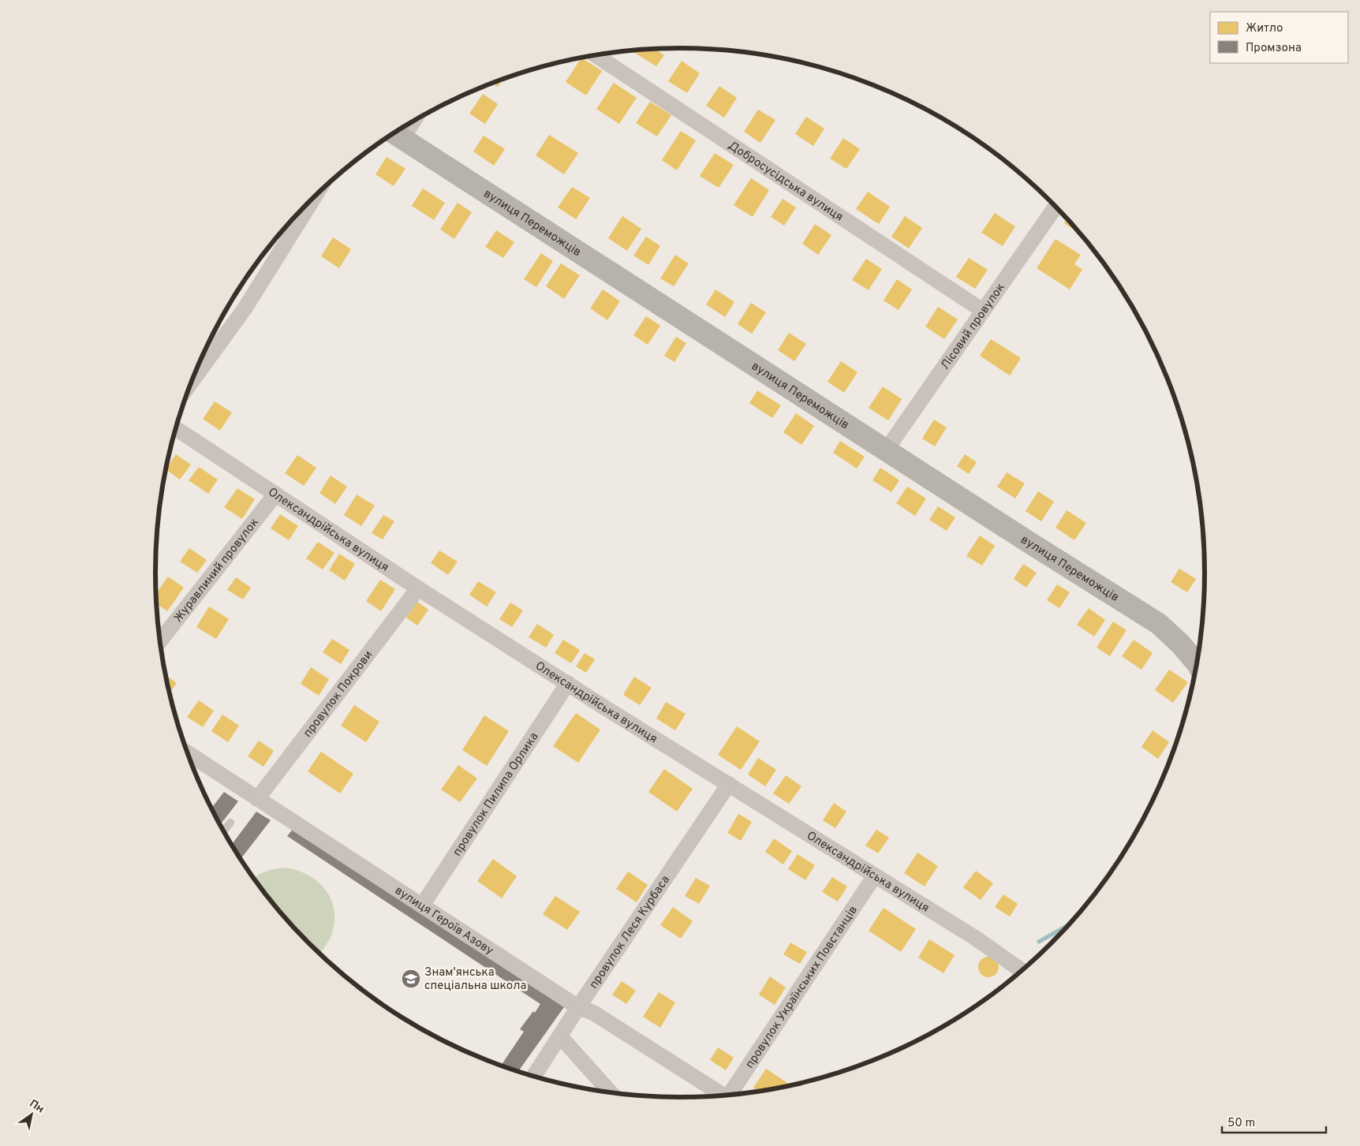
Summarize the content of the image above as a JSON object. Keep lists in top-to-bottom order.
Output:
{
  "streets": {
    "street": [
      "Добросусідська вулиця",
      "вулиця Переможців",
      "Лісовий провулок",
      "Олександрійська вулиця",
      "Журавлиний провулок",
      "провулок Покрови",
      "провулок Пилипа Орлика",
      "вулиця Героїв Азову",
      "провулок Леся Курбаса",
      "провулок Українських Повстанців"
    ]
  },
  "crossings": [
    ["Добросусідська вулиця", "Лісовий провулок"],
    ["вулиця Переможців", "Лісовий провулок"],
    ["Олександрійська вулиця", "Журавлиний провулок"],
    ["Олександрійська вулиця", "провулок Покрови"],
    ["Олександрійська вулиця", "провулок Пилипа Орлика"],
    ["Олександрійська вулиця", "провулок Леся Курбаса"],
    ["Олександрійська вулиця", "провулок Українських Повстанців"],
    ["провулок Покрови", "вулиця Героїв Азову"],
    ["провулок Пилипа Орлика", "вулиця Героїв Азову"],
    ["вулиця Героїв Азову", "провулок Леся Курбаса"]
  ],
  "places": {
    "school or university": ["Знам'янська спеціальна школа"]
  },
  "legend": ["Житло", "Промзона"],
  "scale_bar": "50 m",
  "north": "top right"
}
